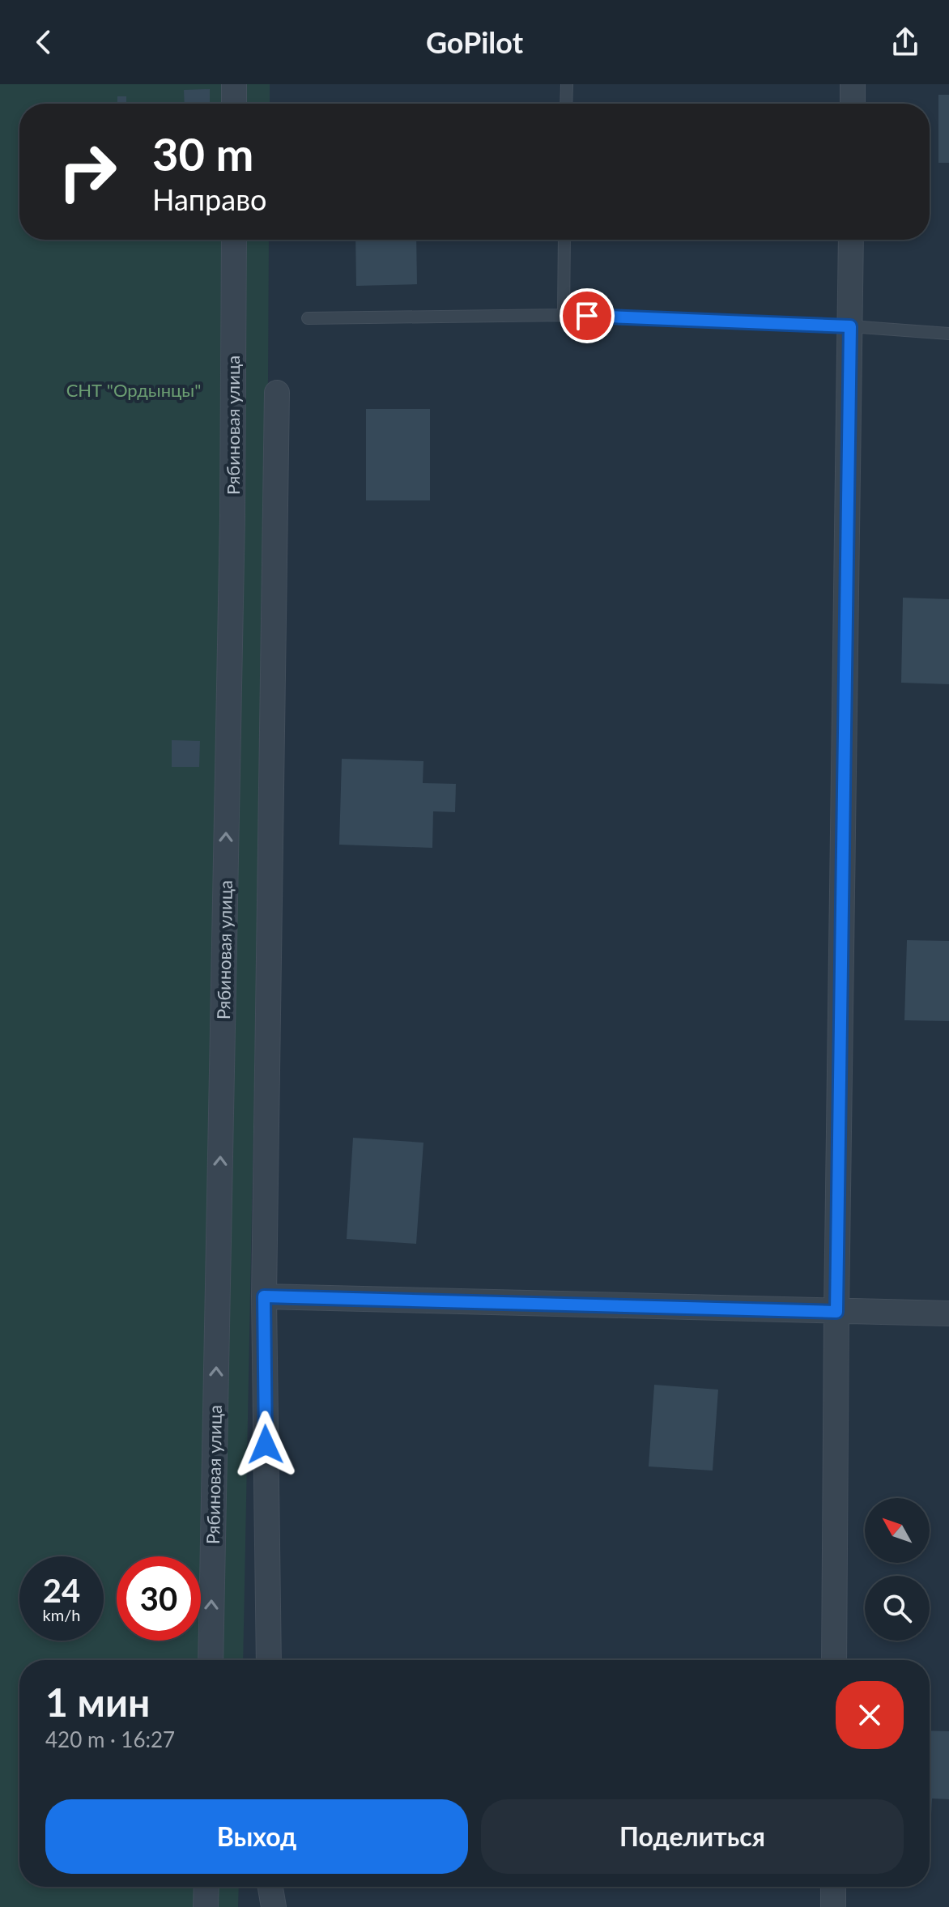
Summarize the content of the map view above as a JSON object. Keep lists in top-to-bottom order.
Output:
{
  "streets": {
    "street": ["Рябиновая улица"]
  },
  "parks": ["СНТ \"Ордынцы\""],
  "north": "top left",
  "page": {
    "header": "GoPilot",
    "turn": ["30 m", "Направо"],
    "speed": "24 km/h",
    "limit": "30",
    "heading": ["1 мин", "420 m · 16:27"],
    "buttons": ["Выход", "Поделиться"]
  }
}
